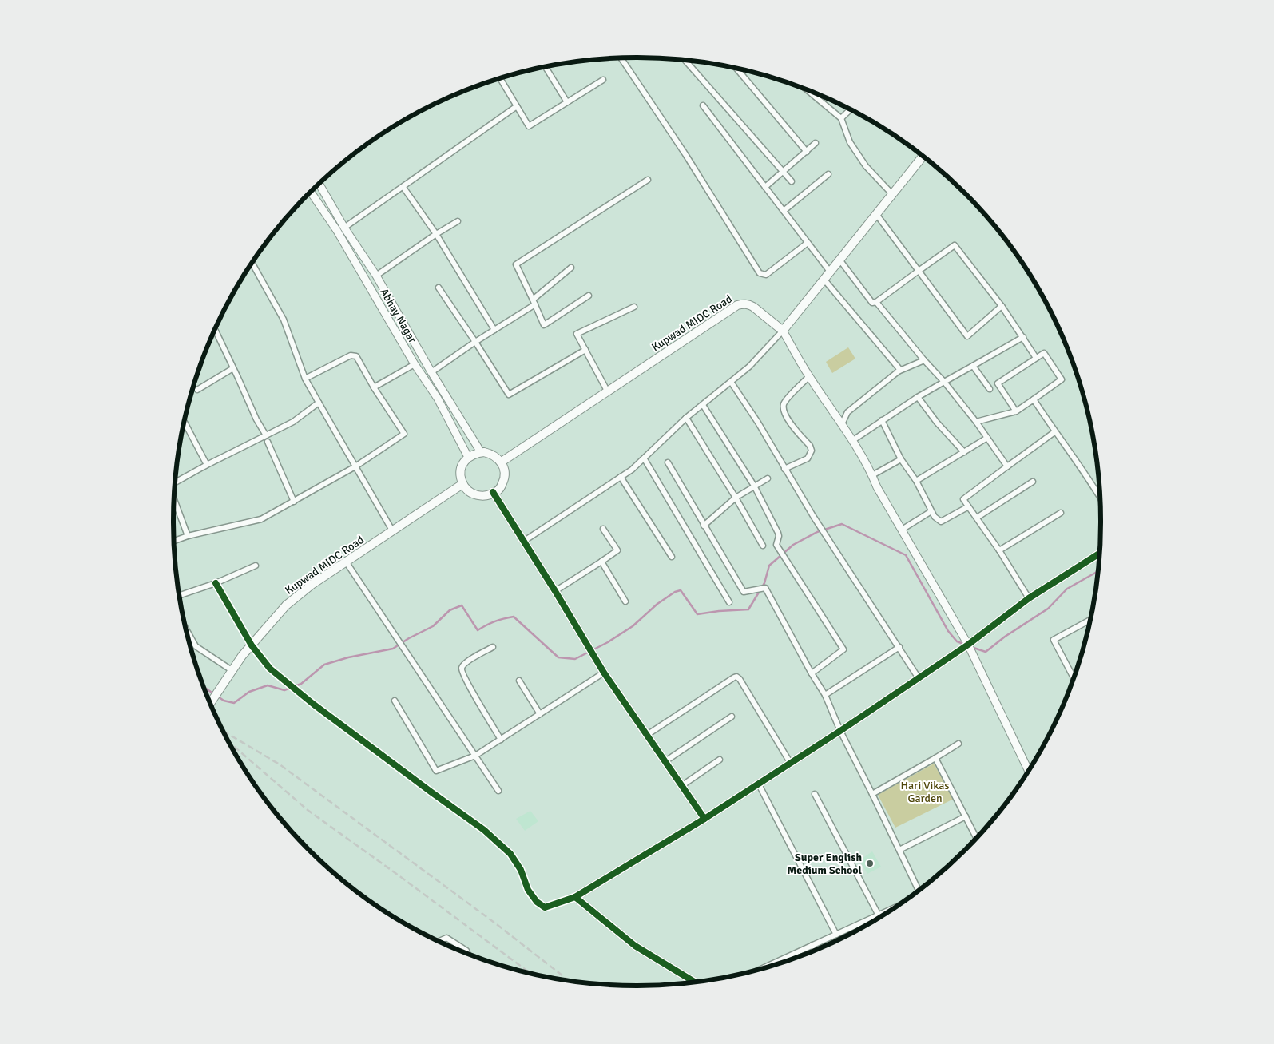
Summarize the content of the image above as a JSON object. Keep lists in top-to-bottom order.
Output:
{
  "streets": {
    "main road": ["Kupwad MIDC Road"],
    "street": ["Abhay Nagar"]
  },
  "crossings": [
    ["Abhay Nagar", "Kupwad MIDC Road"]
  ],
  "parks": ["Hari Vikas Garden"],
  "places": ["Super English Medium School"]
}
